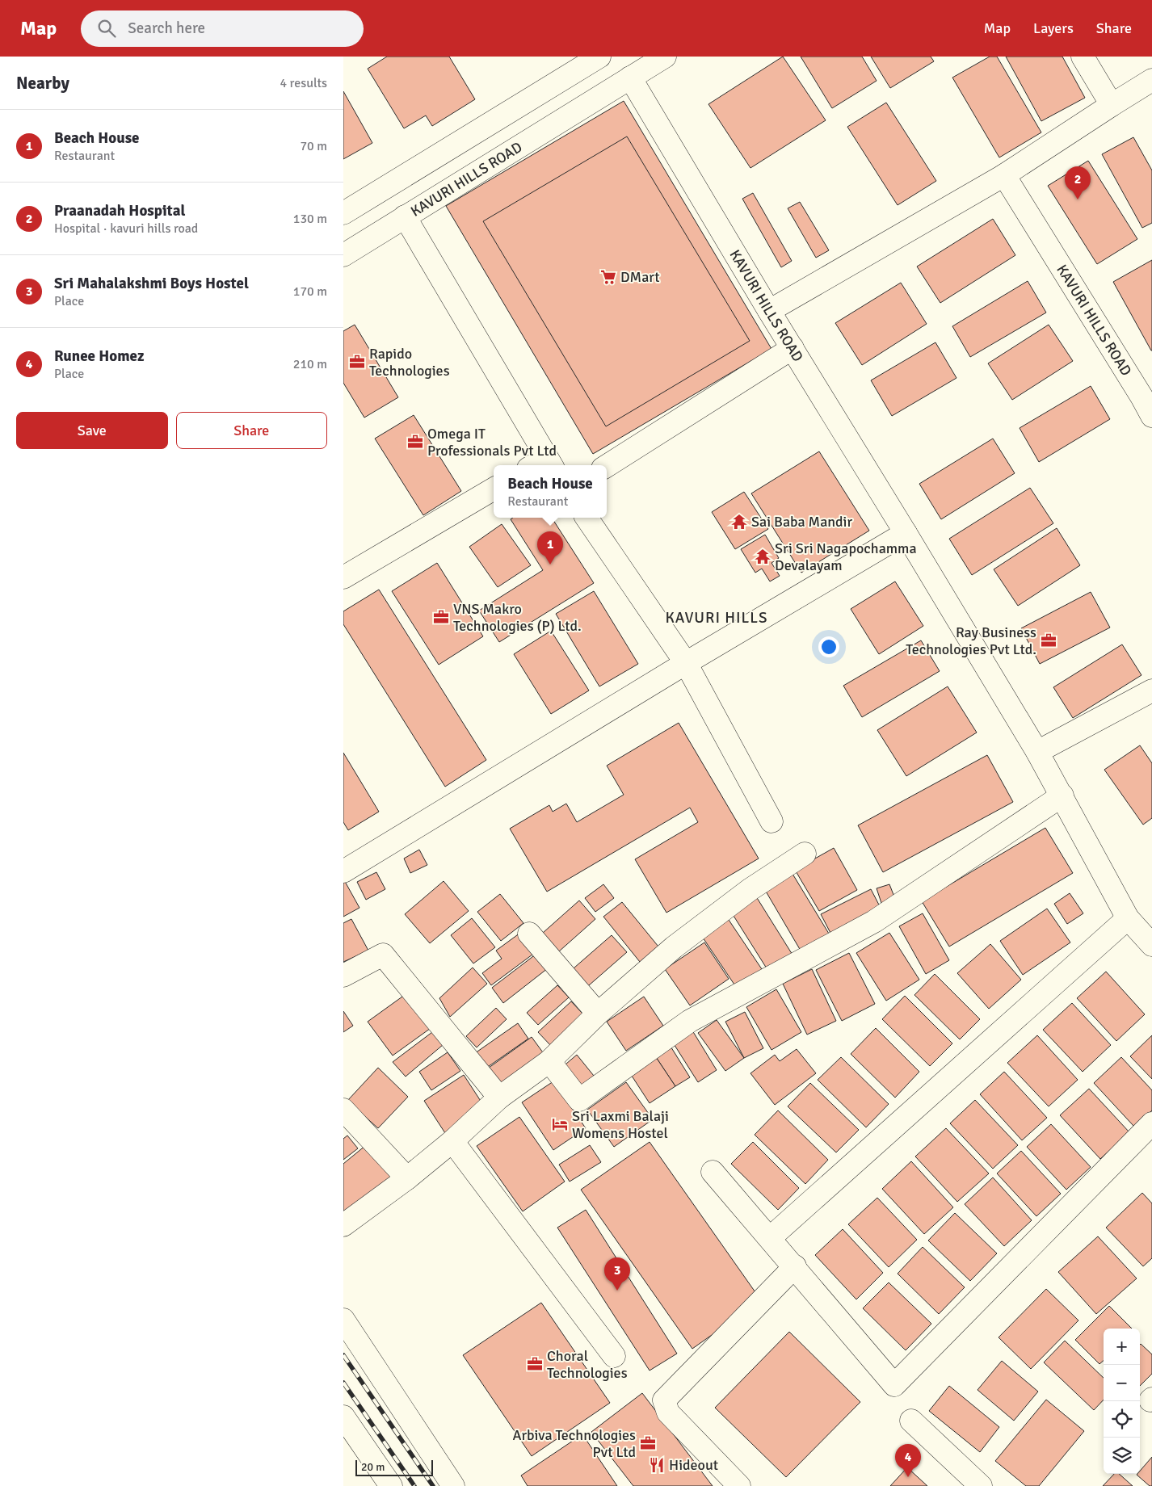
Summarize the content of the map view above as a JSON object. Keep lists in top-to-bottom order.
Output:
{
  "streets": {
    "street": ["KAVURI HILLS ROAD"]
  },
  "districts": ["KAVURI HILLS"],
  "places": {
    "supermarket": ["DMart"],
    "office": [
      "Rapido Technologies",
      "Omega IT Professionals Pvt Ltd",
      "VNS Makro Technologies (P) Ltd.",
      "Ray Business Technologies Pvt Ltd.",
      "Choral Technologies",
      "Arbiva Technologies Pvt Ltd"
    ],
    "temple": ["Sai Baba Mandir", "Sri Sri Nagapochamma Devalayam"],
    "hotel": ["Sri Laxmi Balaji Womens Hostel"],
    "restaurant": ["Hideout"]
  },
  "scale_bar": "20 m",
  "page": {
    "header": "Map",
    "search": "Search here",
    "nav": ["Map", "Layers", "Share"],
    "heading": ["Nearby", "4 results"],
    "list": [
      {
        "mark": "1",
        "name": "Beach House",
        "note": "Restaurant",
        "value": "70 m"
      },
      {
        "mark": "2",
        "name": "Praanadah Hospital",
        "note": "Hospital · kavuri hills road",
        "value": "130 m"
      },
      {
        "mark": "3",
        "name": "Sri Mahalakshmi Boys Hostel",
        "note": "Place",
        "value": "170 m"
      },
      {
        "mark": "4",
        "name": "Runee Homez",
        "note": "Place",
        "value": "210 m"
      }
    ],
    "pins": [
      "2",
      "1",
      "3",
      "4"
    ],
    "buttons": ["Save", "Share"],
    "popup": ["Beach House", "Restaurant"],
    "map_buttons": ["+", "−"],
    "scale": "20 m"
  }
}
